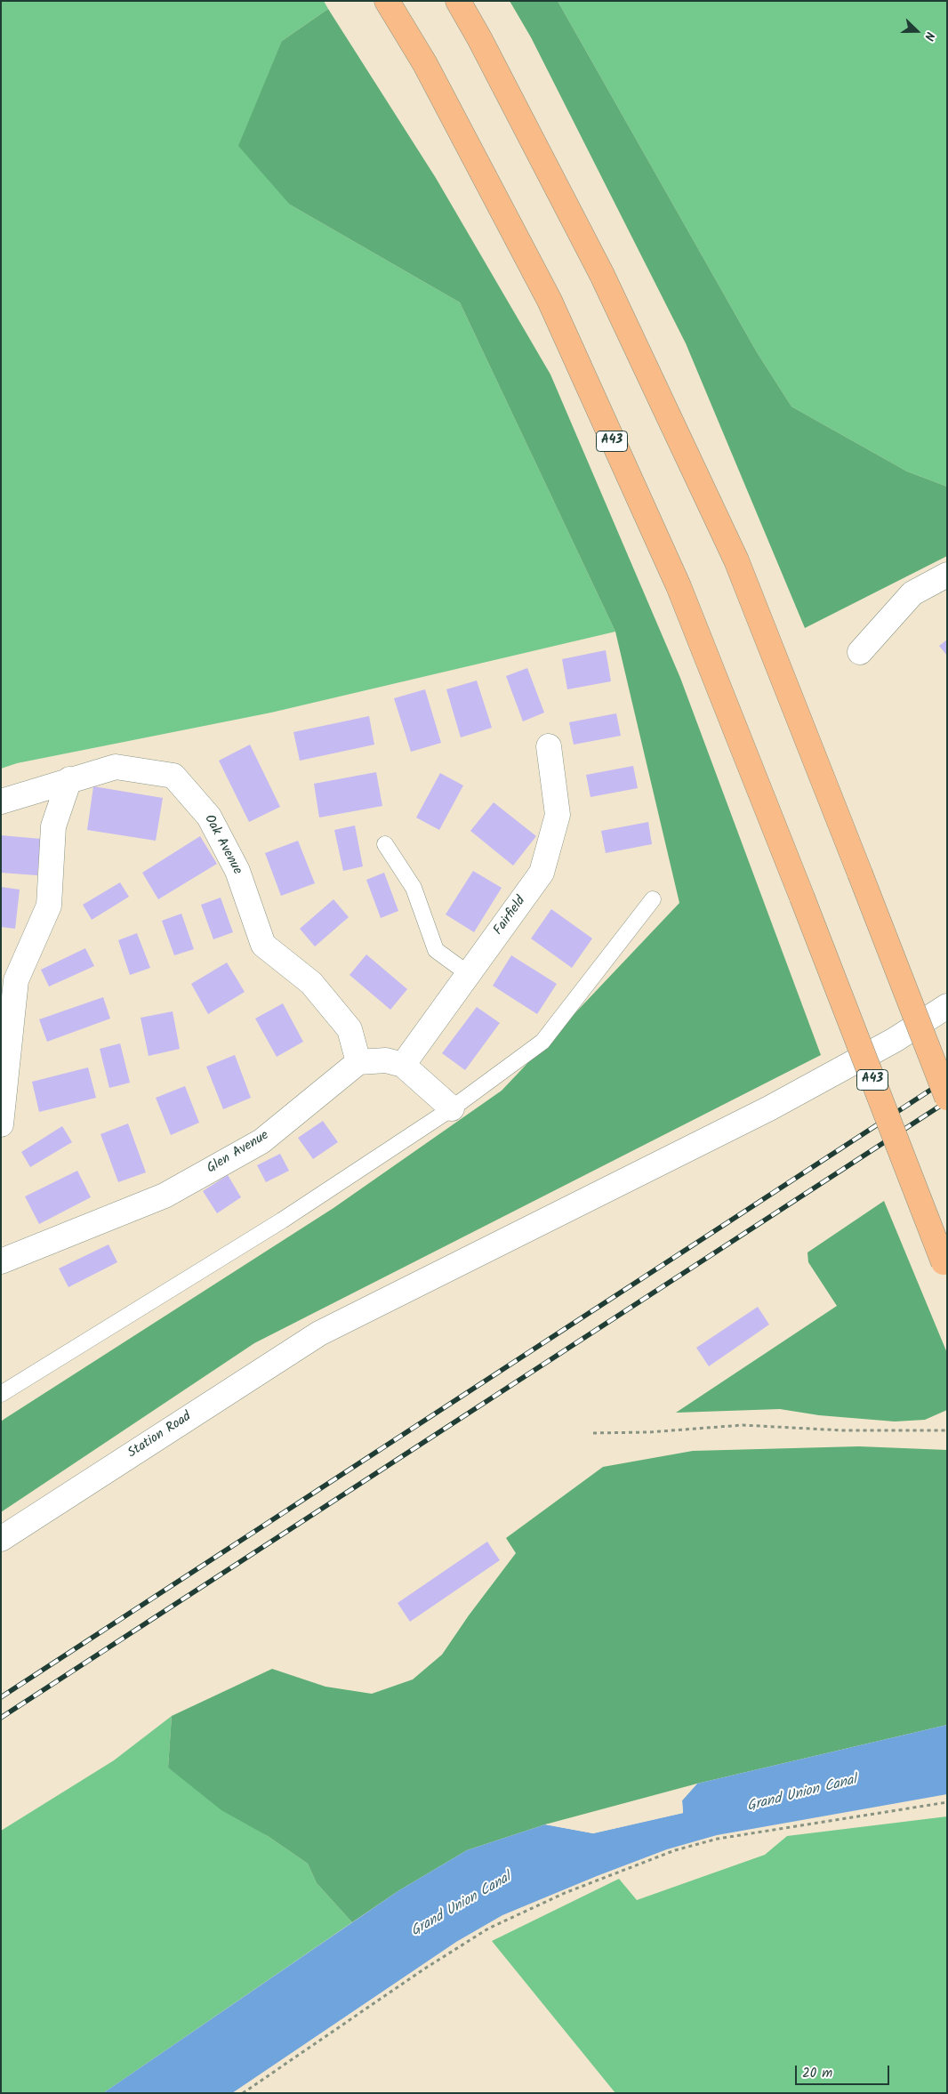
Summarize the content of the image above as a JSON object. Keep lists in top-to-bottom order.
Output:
{
  "streets": {
    "highway": ["A43"],
    "street": [
      "Oak Avenue",
      "Fairfield",
      "Glen Avenue",
      "Station Road"
    ]
  },
  "crossings": [
    ["Oak Avenue", "Glen Avenue"]
  ],
  "water": ["Grand Union Canal"],
  "scale_bar": "20 m",
  "north": "right"
}
